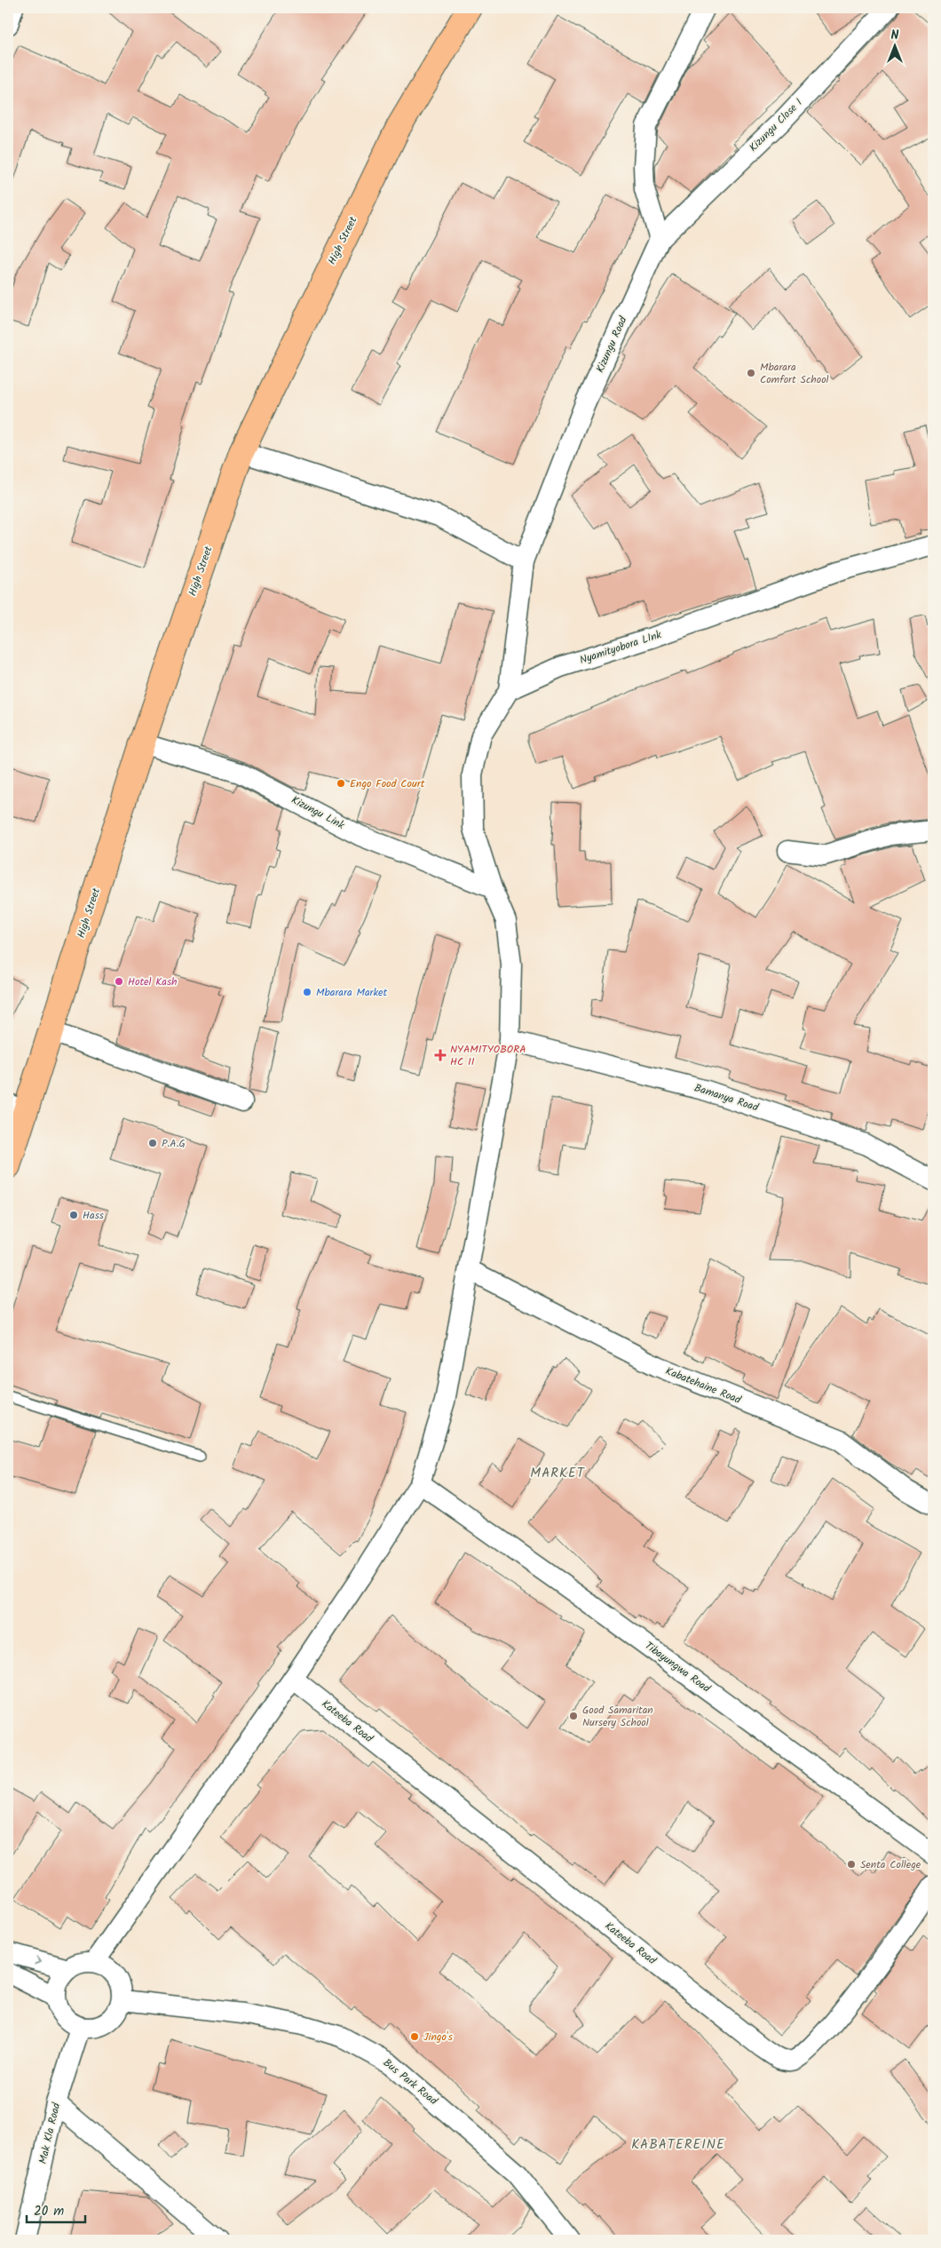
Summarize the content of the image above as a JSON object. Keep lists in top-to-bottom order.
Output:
{
  "streets": {
    "main road": ["High Street"],
    "street": [
      "Kizungu Close I",
      "Kizungu Road",
      "Nyamityobora LInk",
      "Kizungu Link",
      "Bamanya Road",
      "Kabatehaine Road",
      "Tibayungwa Road",
      "Kateeba Road",
      "Bus Park Road",
      "Mak Kla Road"
    ]
  },
  "crossings": [
    ["Kizungu Close I", "Kizungu Road"],
    ["High Street", "Kizungu Link"],
    ["Kizungu Road", "Nyamityobora LInk"],
    ["Bus Park Road", "Mak Kla Road"]
  ],
  "districts": ["MARKET", "KABATEREINE"],
  "places": {
    "other": [
      "Mbarara Comfort School",
      "Engo Food Court",
      "Hotel Kash",
      "Mbarara Market",
      "P.A.G",
      "Hass",
      "Good Samaritan Nursery School",
      "Senta College",
      "Jingo's"
    ],
    "health": ["NYAMITYOBORA HC II"]
  },
  "scale_bar": "20 m",
  "north": "top"
}
